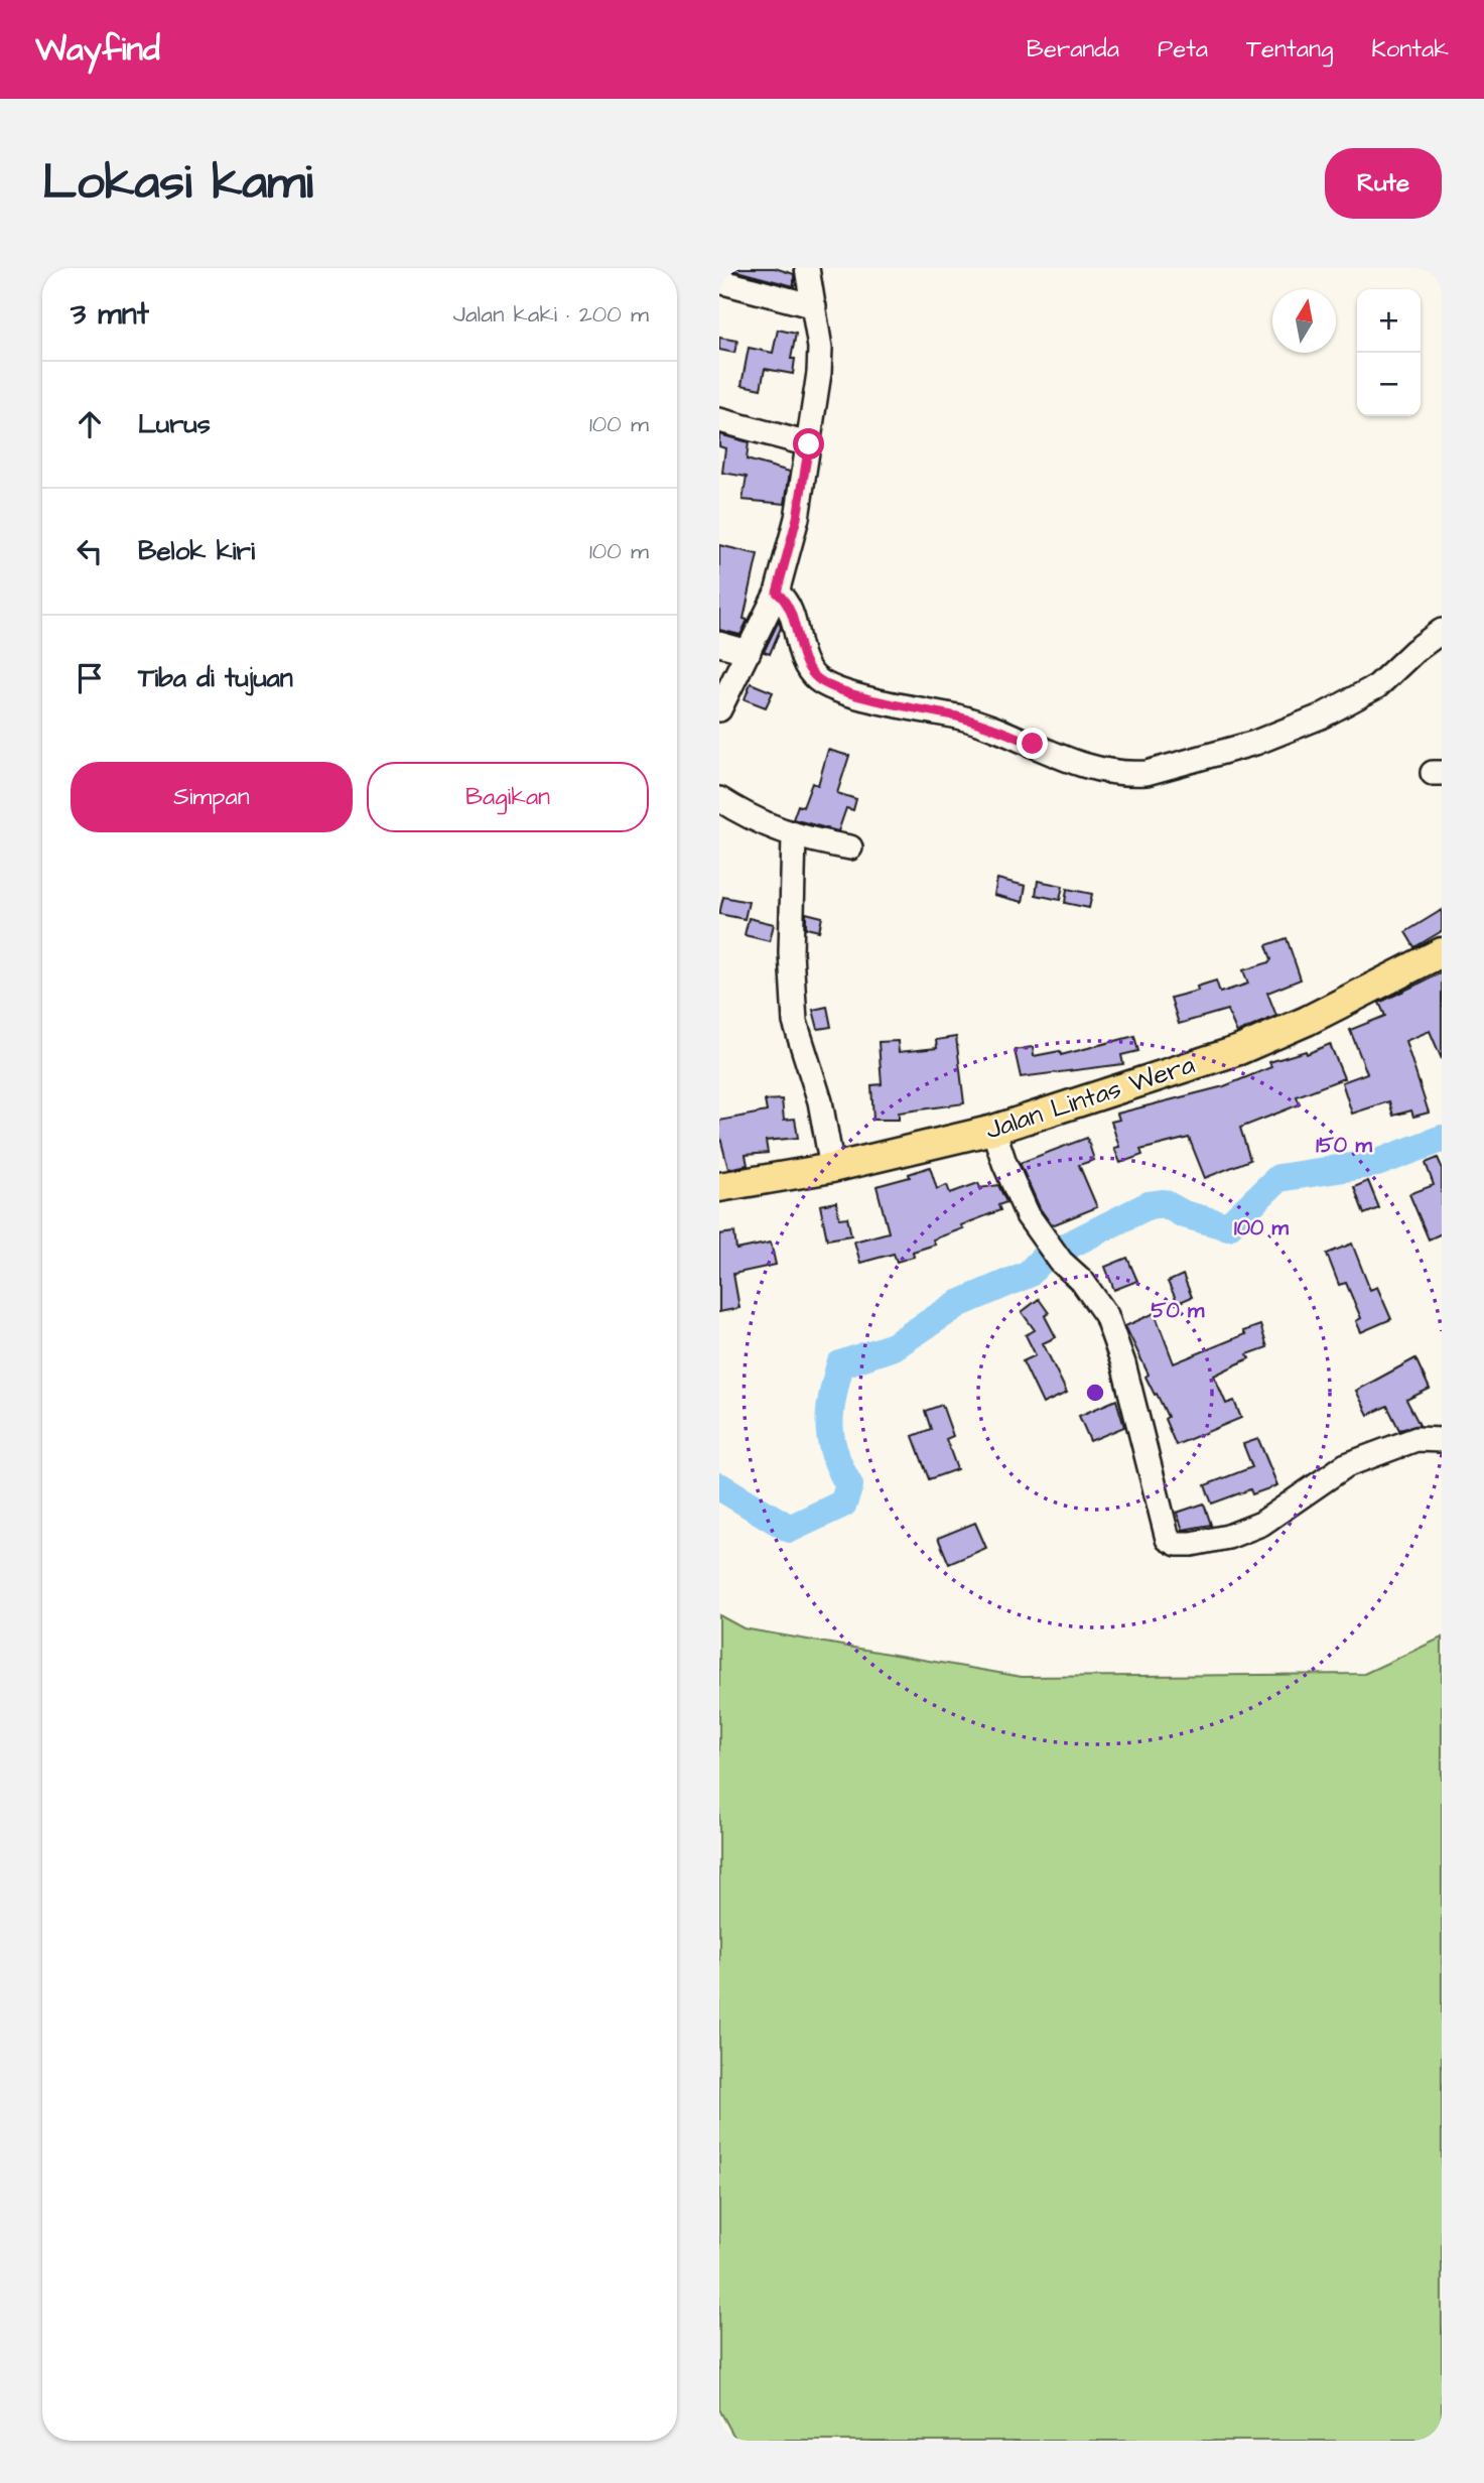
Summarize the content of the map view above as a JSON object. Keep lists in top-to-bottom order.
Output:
{
  "streets": {
    "main road": ["Jalan Lintas Wera"]
  },
  "north": "top",
  "page": {
    "header": "Wayfind",
    "nav": [
      "Beranda",
      "Peta",
      "Tentang",
      "Kontak"
    ],
    "buttons": [
      "Rute",
      ["Simpan", "Bagikan"]
    ],
    "title": "Lokasi kami",
    "heading": ["3 mnt", "Jalan kaki · 200 m"],
    "map_buttons": ["+", "−"],
    "list": [
      ["Lurus", "100 m"],
      ["Belok kiri", "100 m"],
      "Tiba di tujuan"
    ]
  },
  "rings": ["150 m", "100 m", "50 m"]
}
